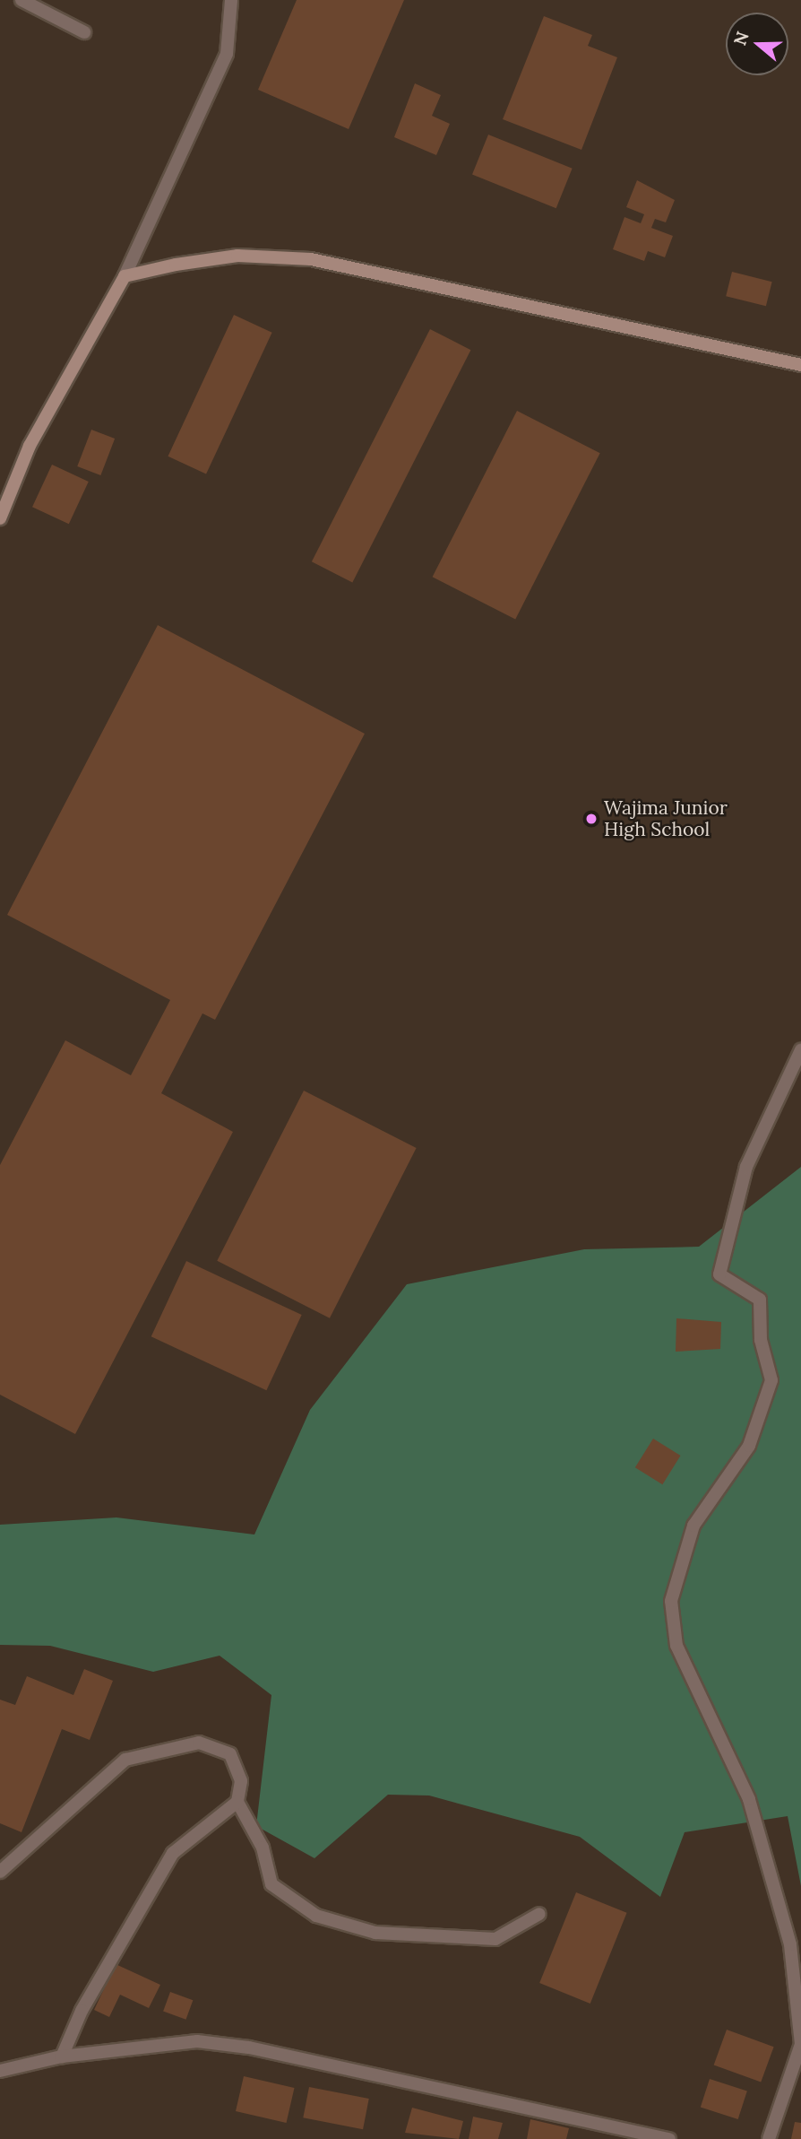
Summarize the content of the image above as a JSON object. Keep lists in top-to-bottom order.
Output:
{
  "places": ["Wajima Junior High School"],
  "north": "left"
}
